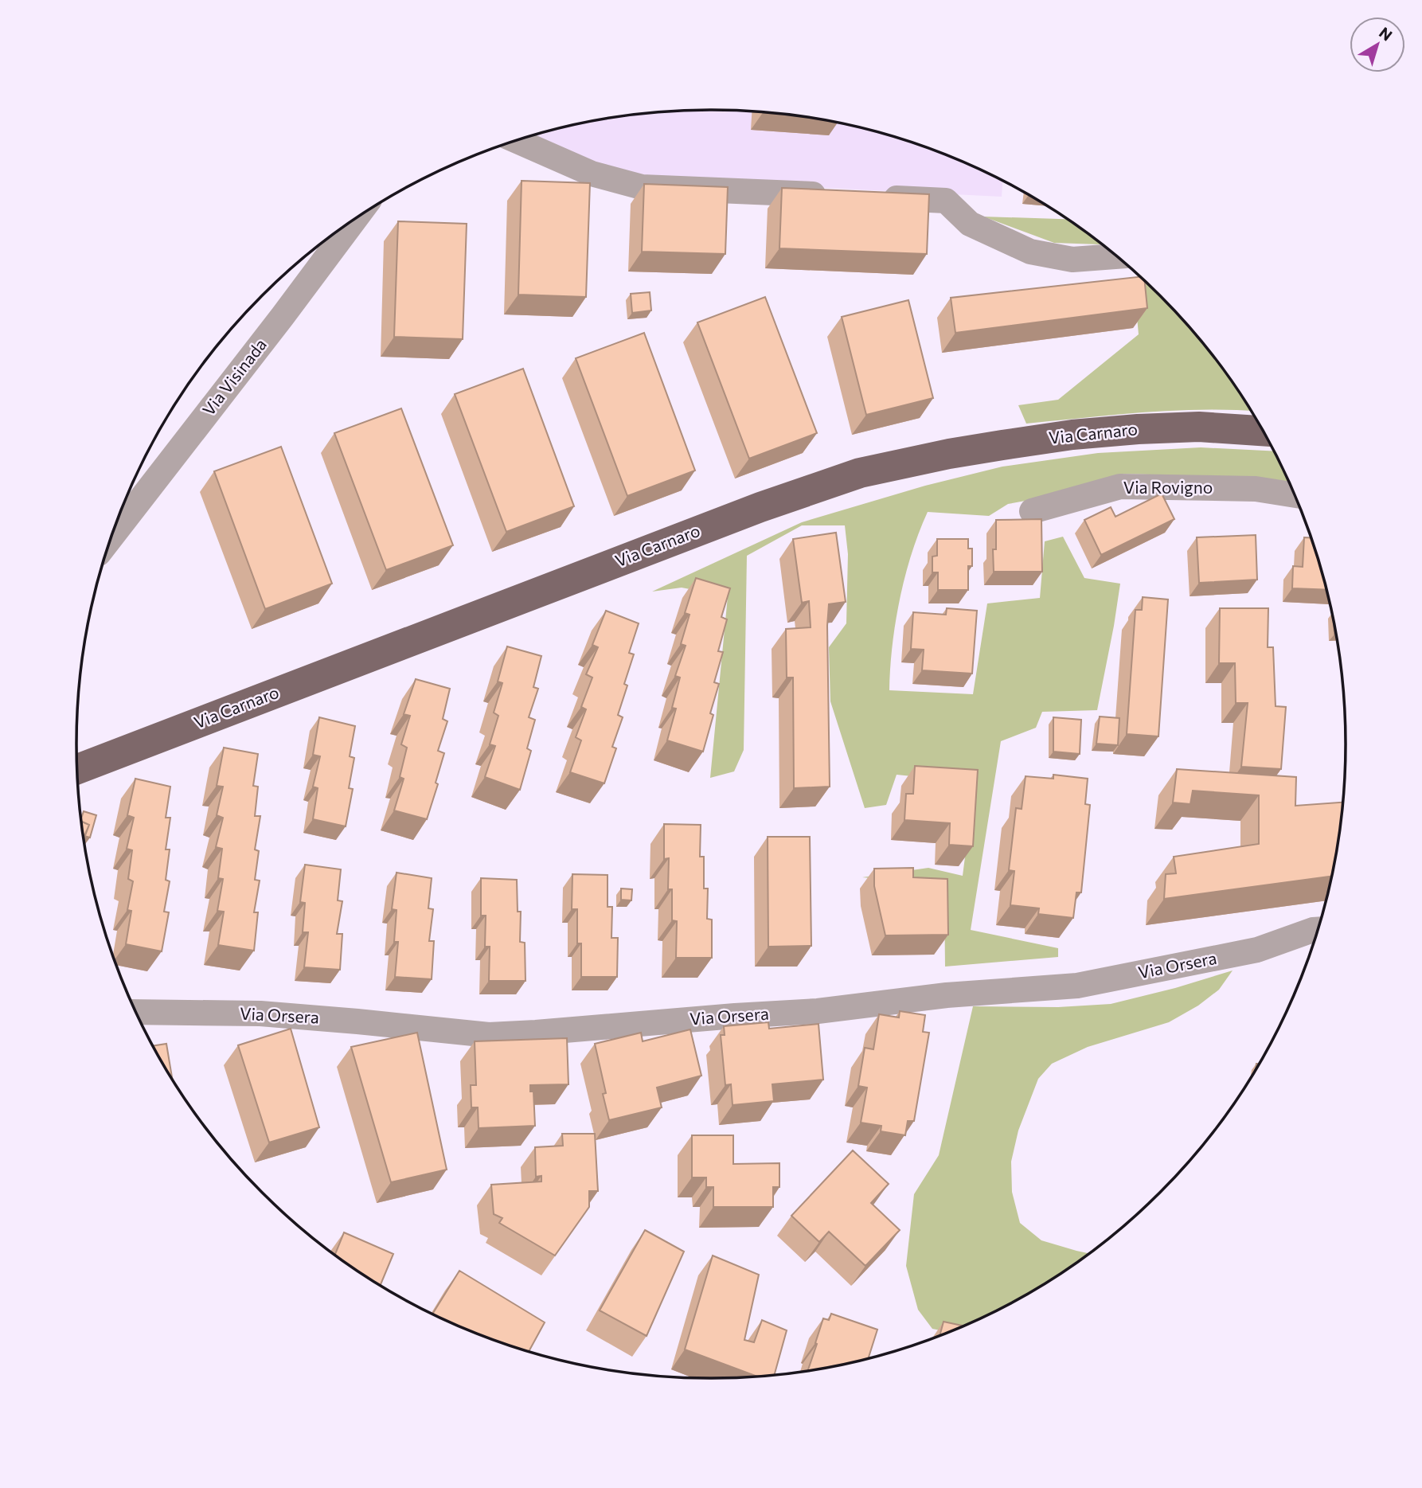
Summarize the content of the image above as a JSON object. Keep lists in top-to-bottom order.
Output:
{
  "streets": {
    "main road": ["Via Carnaro"],
    "street": ["Via Visinada", "Via Rovigno", "Via Orsera"]
  },
  "north": "top right"
}
